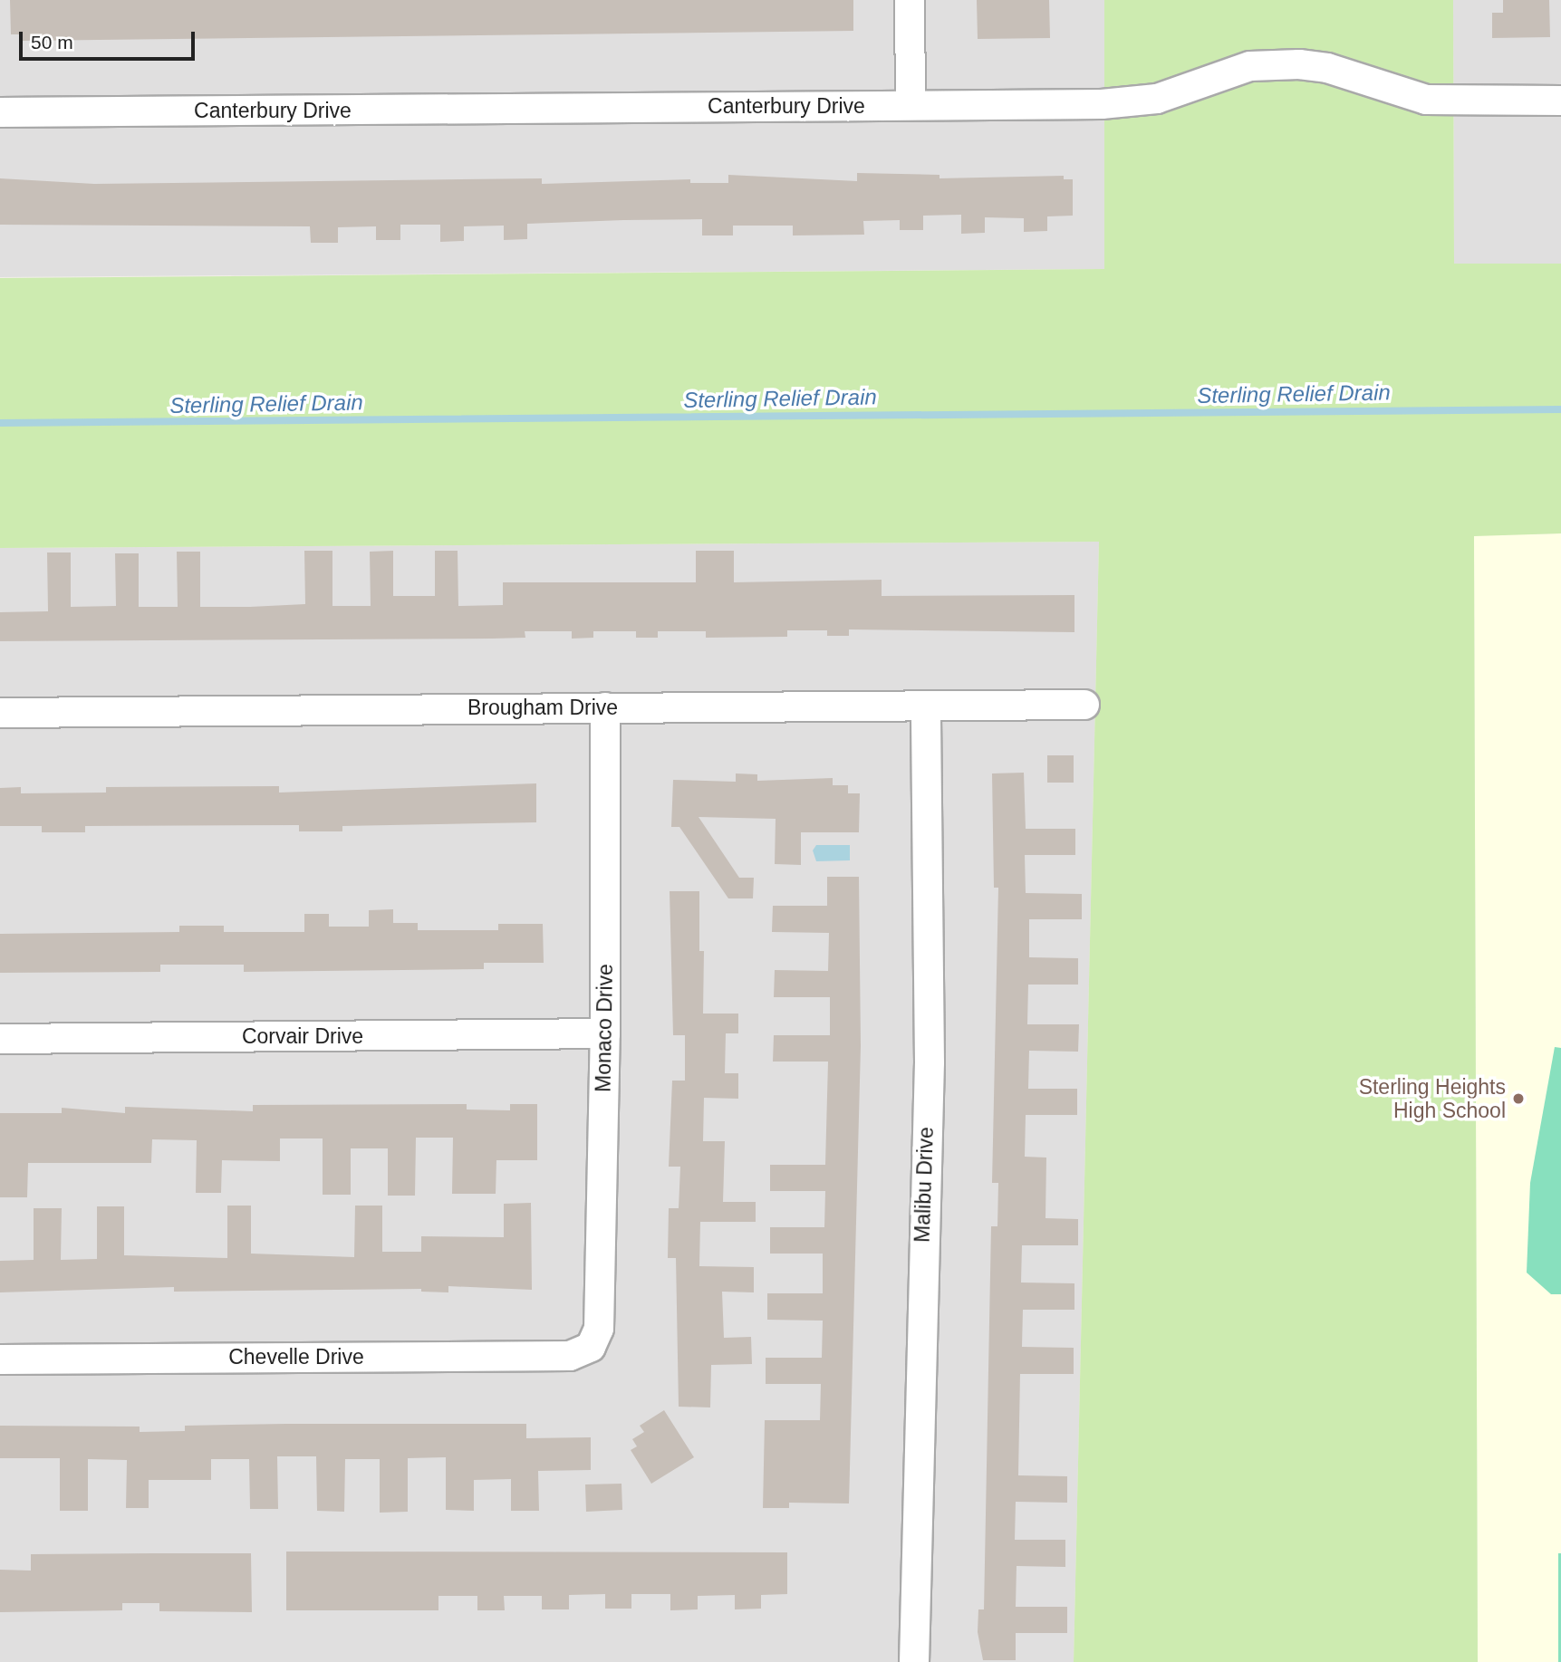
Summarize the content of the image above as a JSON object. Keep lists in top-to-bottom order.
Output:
{
  "streets": {
    "street": [
      "Canterbury Drive",
      "Brougham Drive",
      "Monaco Drive",
      "Corvair Drive",
      "Malibu Drive",
      "Chevelle Drive"
    ]
  },
  "crossings": [
    ["Brougham Drive", "Monaco Drive"],
    ["Brougham Drive", "Malibu Drive"],
    ["Monaco Drive", "Corvair Drive"],
    ["Monaco Drive", "Chevelle Drive"]
  ],
  "water": ["Sterling Relief Drain"],
  "places": ["Sterling Heights High School"],
  "scale_bar": "50 m"
}
